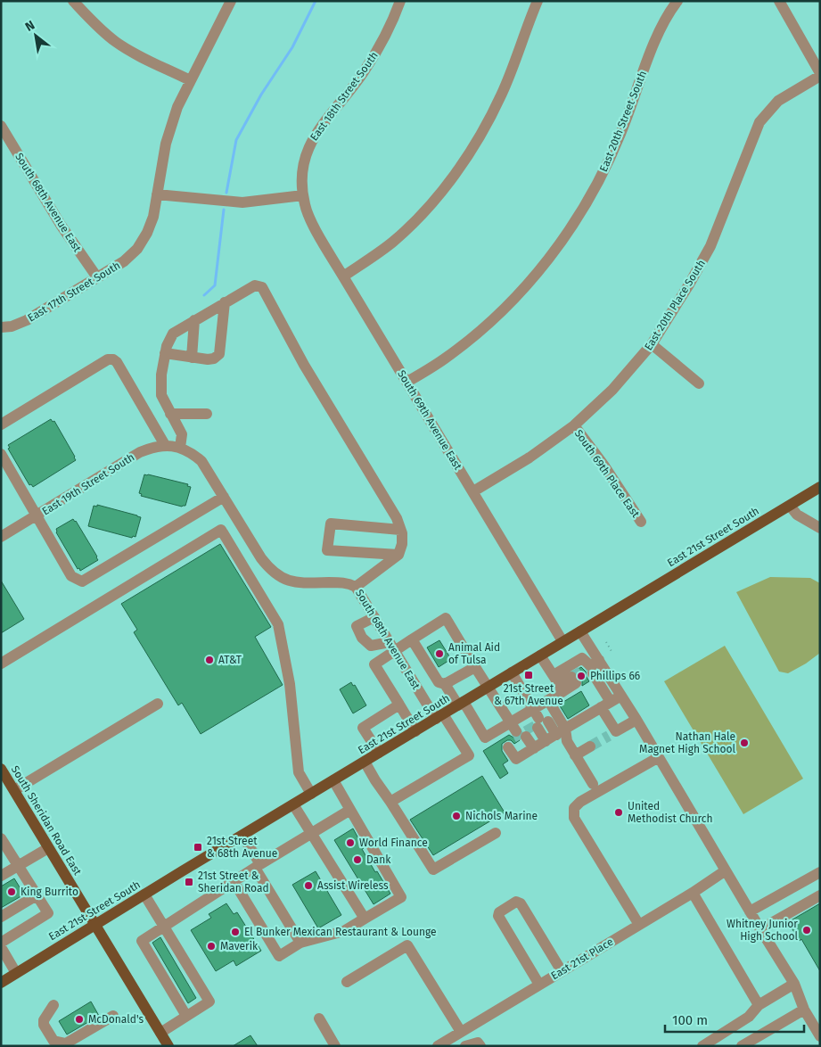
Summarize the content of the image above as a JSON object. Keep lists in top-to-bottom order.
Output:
{
  "streets": {
    "main road": ["East 21st Street South", "South Sheridan Road East"],
    "street": [
      "East 18th Street South",
      "East 20th Street South",
      "South 68th Avenue East",
      "East 17th Street South",
      "East 20th Place South",
      "South 69th Avenue East",
      "South 69th Place East",
      "East 19th Street South",
      "East 21st Place"
    ]
  },
  "crossings": [
    ["East 18th Street South", "South 69th Avenue East"],
    ["East 20th Street South", "South 69th Avenue East"],
    ["South 68th Avenue East", "East 17th Street South"],
    ["South 68th Avenue East", "East 19th Street South"],
    ["South 68th Avenue East", "East 21st Street South"],
    ["East 20th Place South", "South 69th Avenue East"],
    ["East 20th Place South", "South 69th Place East"],
    ["South 69th Avenue East", "East 21st Street South"],
    ["East 21st Street South", "South Sheridan Road East"]
  ],
  "places": {
    "other": [
      "Animal Aid of Tulsa",
      "AT&T",
      "Phillips 66",
      "Nathan Hale Magnet High School",
      "United Methodist Church",
      "Nichols Marine",
      "World Finance",
      "Dank",
      "Assist Wireless",
      "King Burrito",
      "Whitney Junior High School",
      "El Bunker Mexican Restaurant & Lounge",
      "Maverik",
      "McDonald's"
    ],
    "transit": ["21st Street & 67th Avenue", "21st Street & 68th Avenue", "21st Street & Sheridan Road"]
  },
  "scale_bar": "100 m",
  "north": "top left"
}
